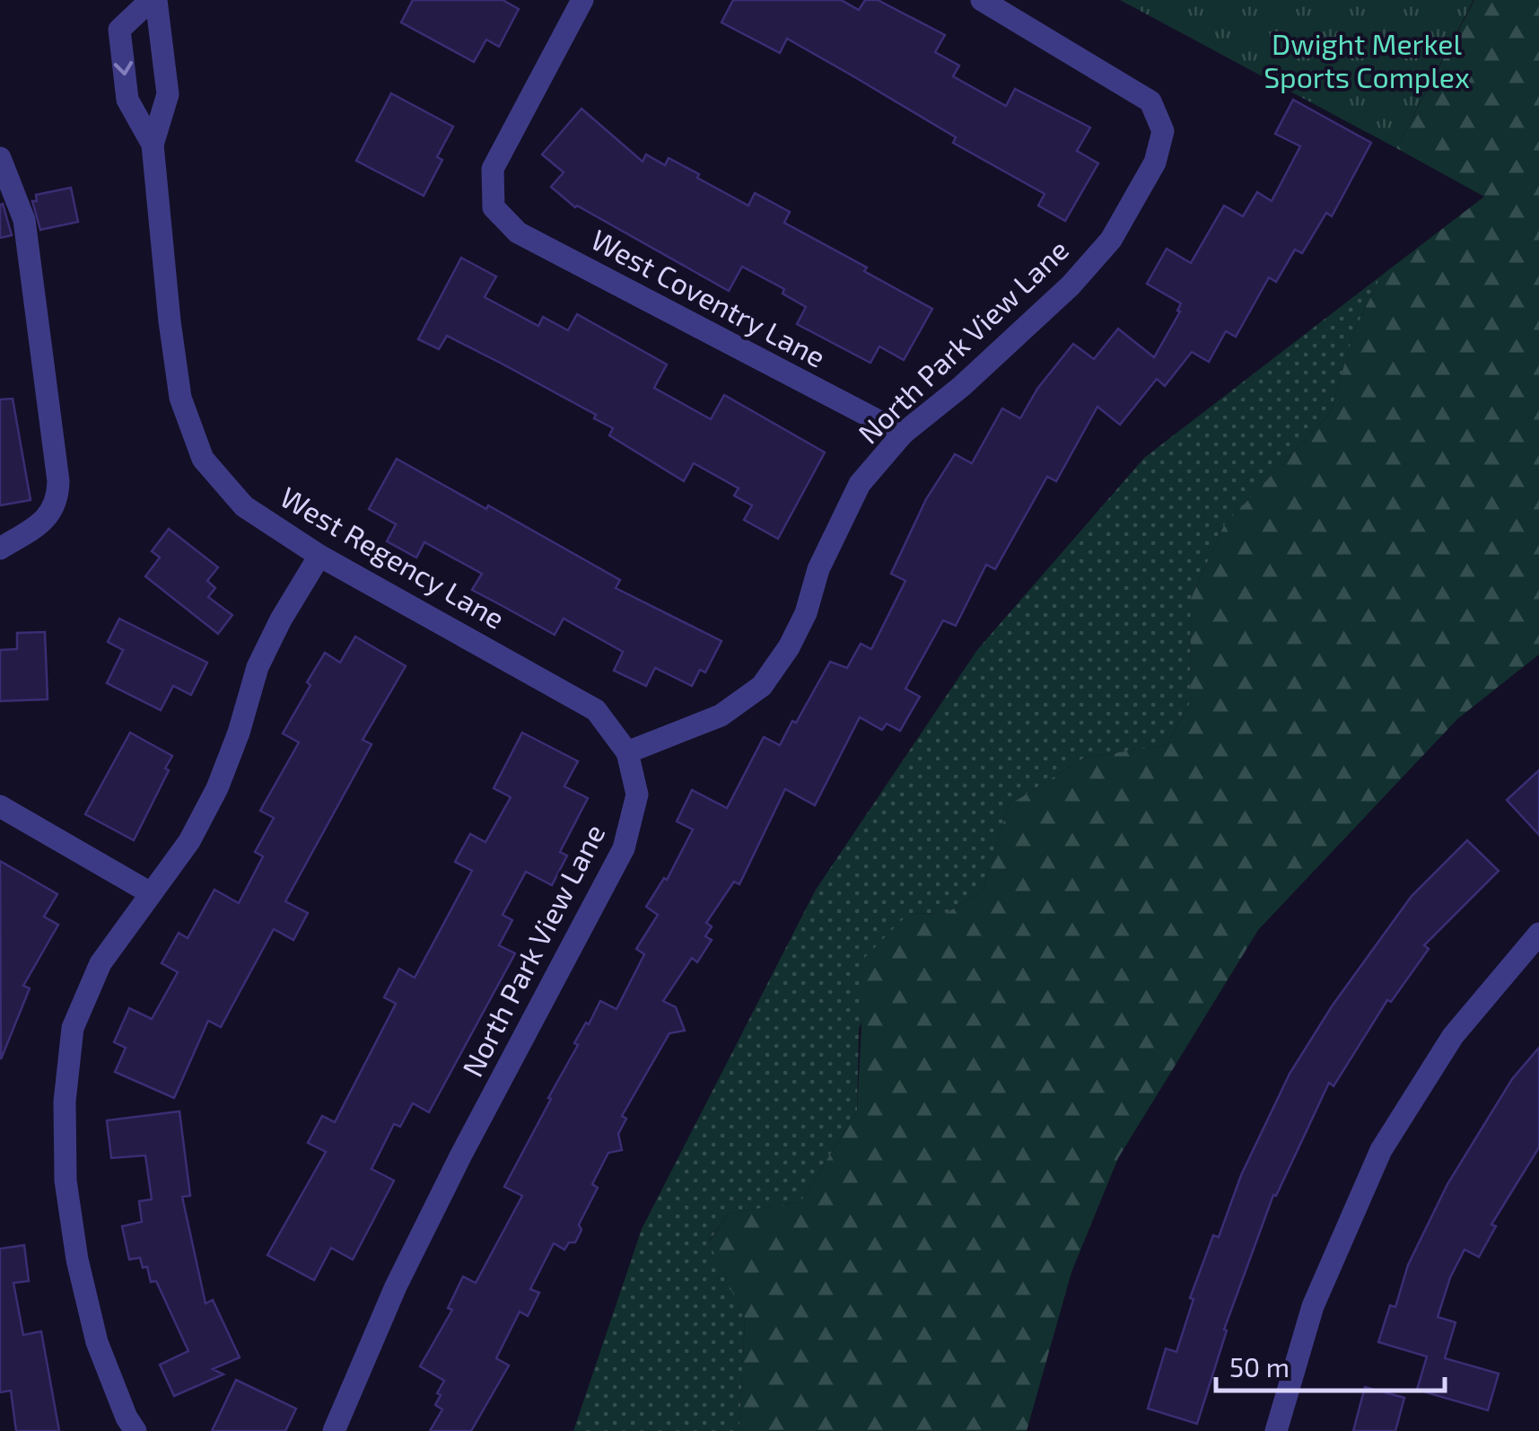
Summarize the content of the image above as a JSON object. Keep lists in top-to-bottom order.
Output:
{
  "streets": {
    "street": ["West Coventry Lane", "North Park View Lane", "West Regency Lane"]
  },
  "crossings": [
    ["West Coventry Lane", "North Park View Lane"],
    ["North Park View Lane", "West Regency Lane"]
  ],
  "parks": ["Dwight Merkel Sports Complex"],
  "scale_bar": "50 m"
}
